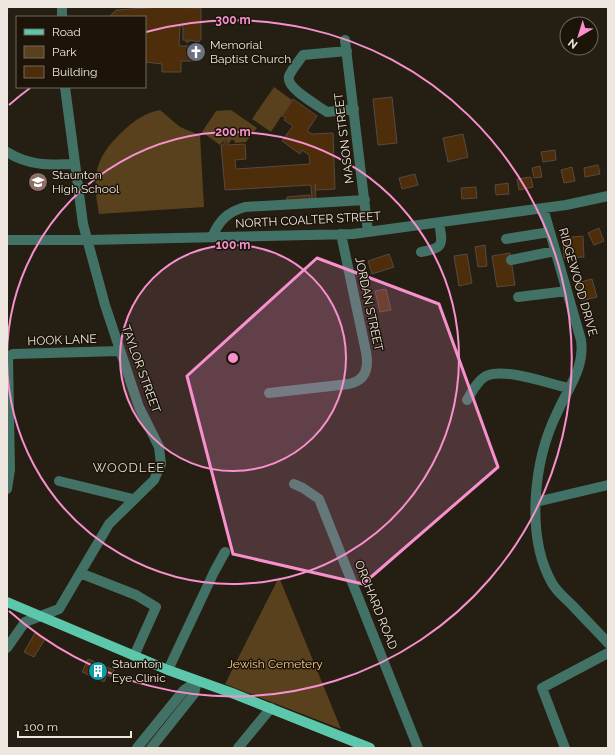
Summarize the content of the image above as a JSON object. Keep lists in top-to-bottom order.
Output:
{
  "streets": {
    "street": [
      "MASON STREET",
      "NORTH COALTER STREET",
      "RIDGEWOOD DRIVE",
      "JORDAN STREET",
      "HOOK LANE",
      "TAYLOR STREET",
      "ORCHARD ROAD"
    ]
  },
  "crossings": [
    ["MASON STREET", "NORTH COALTER STREET"],
    ["NORTH COALTER STREET", "RIDGEWOOD DRIVE"],
    ["NORTH COALTER STREET", "JORDAN STREET"],
    ["NORTH COALTER STREET", "TAYLOR STREET"],
    ["HOOK LANE", "TAYLOR STREET"]
  ],
  "districts": ["WOODLEE"],
  "parks": ["Jewish Cemetery"],
  "places": {
    "church": ["Memorial Baptist Church"],
    "school or university": ["Staunton High School"],
    "building": ["Staunton Eye Clinic"]
  },
  "legend": ["Road", "Park", "Building"],
  "scale_bar": "100 m",
  "north": "bottom left",
  "rings": ["300 m", "200 m", "100 m"]
}
